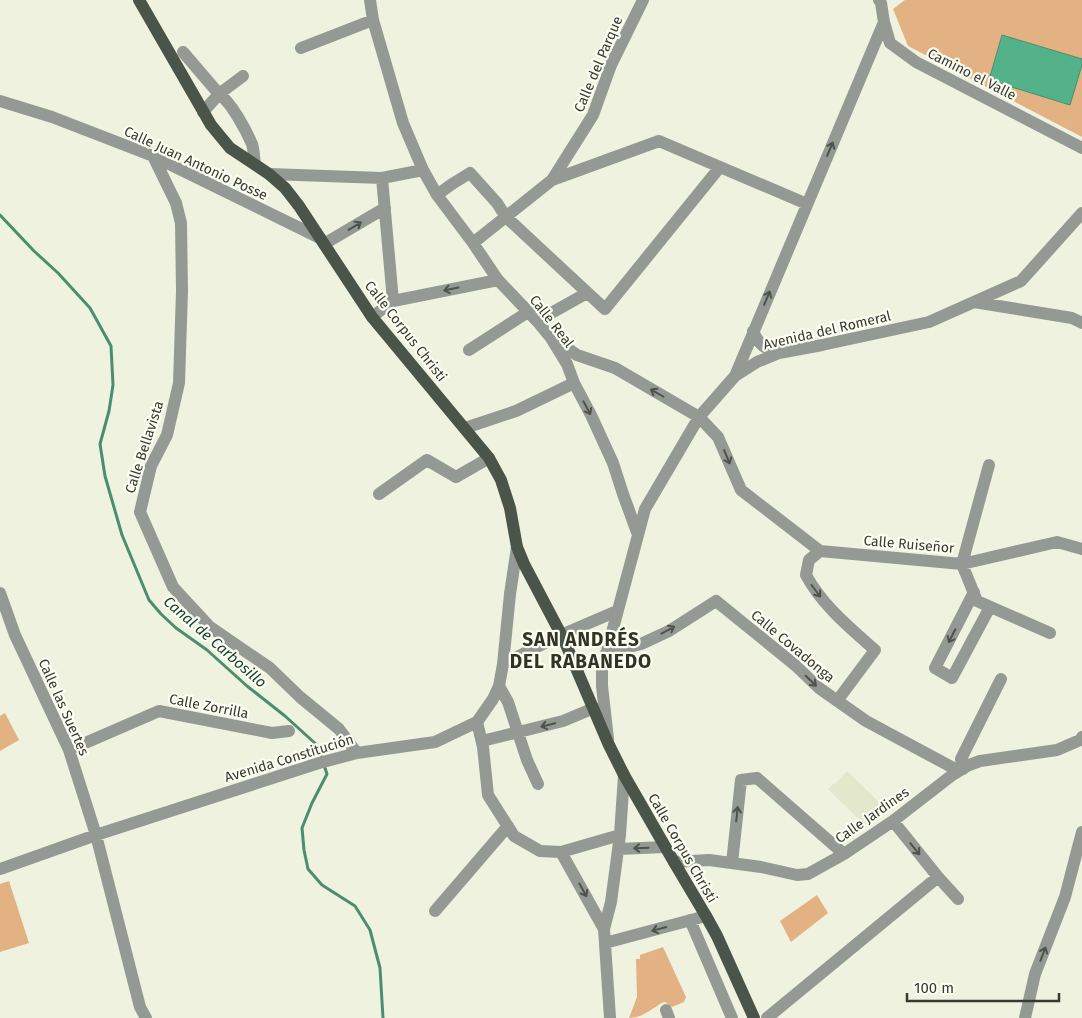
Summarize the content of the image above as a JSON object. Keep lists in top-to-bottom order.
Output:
{
  "streets": {
    "main road": ["Calle Corpus Christi"],
    "street": [
      "Calle del Parque",
      "Camino el Valle",
      "Calle Juan Antonio Posse",
      "Calle Real",
      "Avenida del Romeral",
      "Calle Bellavista",
      "Calle Ruiseñor",
      "Calle Covadonga",
      "Calle Zorrilla",
      "Calle las Suertes",
      "Avenida Constitución",
      "Calle Jardines"
    ]
  },
  "crossings": [
    ["Calle del Parque", "Calle Real"],
    ["Calle Juan Antonio Posse", "Calle Corpus Christi"],
    ["Calle Juan Antonio Posse", "Calle Bellavista"],
    ["Calle Real", "Avenida del Romeral"],
    ["Avenida del Romeral", "Calle Corpus Christi"],
    ["Avenida del Romeral", "Calle Covadonga"],
    ["Calle Corpus Christi", "Avenida Constitución"],
    ["Calle Corpus Christi", "Calle Jardines"],
    ["Calle Bellavista", "Avenida Constitución"],
    ["Calle Covadonga", "Calle Jardines"],
    ["Calle Zorrilla", "Calle las Suertes"],
    ["Calle las Suertes", "Avenida Constitución"]
  ],
  "one_way": ["Calle Covadonga"],
  "districts": ["SAN ANDRÉS DEL RABANEDO"],
  "water": ["Canal de Carbosillo"],
  "scale_bar": "100 m"
}
